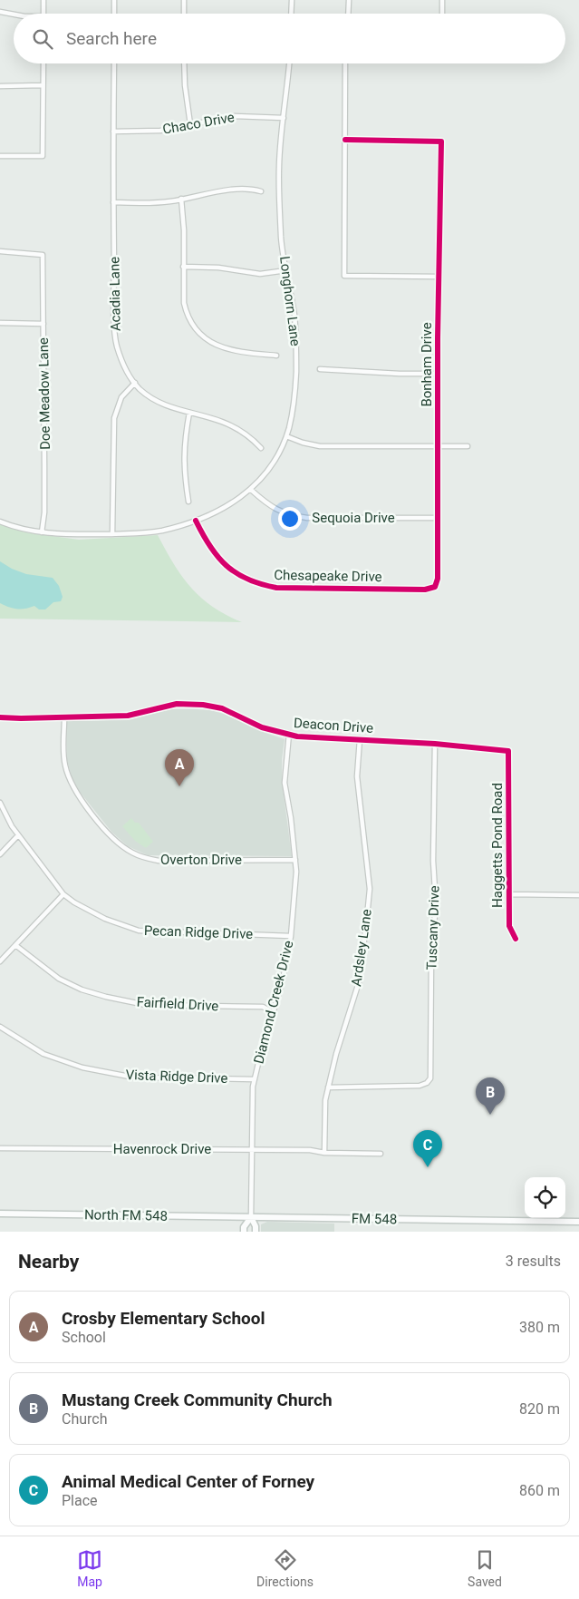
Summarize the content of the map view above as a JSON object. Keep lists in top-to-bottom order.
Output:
{
  "streets": {
    "main road": ["North FM 548", "FM 548"],
    "street": [
      "Chaco Drive",
      "Acadia Lane",
      "Longhorn Lane",
      "Bonham Drive",
      "Doe Meadow Lane",
      "Sequoia Drive",
      "Chesapeake Drive",
      "Deacon Drive",
      "Haggetts Pond Road",
      "Overton Drive",
      "Tuscany Drive",
      "Pecan Ridge Drive",
      "Ardsley Lane",
      "Diamond Creek Drive",
      "Fairfield Drive",
      "Vista Ridge Drive",
      "Havenrock Drive"
    ]
  },
  "crossings": [
    ["Chaco Drive", "Acadia Lane"],
    ["Chaco Drive", "Longhorn Lane"],
    ["Longhorn Lane", "Doe Meadow Lane"],
    ["Longhorn Lane", "Sequoia Drive"],
    ["Longhorn Lane", "Chesapeake Drive"],
    ["Bonham Drive", "Sequoia Drive"],
    ["Bonham Drive", "Chesapeake Drive"],
    ["Deacon Drive", "Haggetts Pond Road"],
    ["Deacon Drive", "Overton Drive"],
    ["Deacon Drive", "Tuscany Drive"],
    ["Deacon Drive", "Ardsley Lane"],
    ["Deacon Drive", "Diamond Creek Drive"],
    ["Overton Drive", "Diamond Creek Drive"],
    ["Tuscany Drive", "Ardsley Lane"],
    ["Pecan Ridge Drive", "Diamond Creek Drive"],
    ["Ardsley Lane", "Havenrock Drive"],
    ["Diamond Creek Drive", "Fairfield Drive"],
    ["Diamond Creek Drive", "Vista Ridge Drive"],
    ["Diamond Creek Drive", "Havenrock Drive"],
    ["Diamond Creek Drive", "North FM 548"],
    ["Diamond Creek Drive", "FM 548"],
    ["North FM 548", "FM 548"]
  ],
  "page": {
    "search": "Search here",
    "pins": ["A", "B", "C"],
    "heading": ["Nearby", "3 results"],
    "list": [
      {
        "mark": "A",
        "name": "Crosby Elementary School",
        "note": "School",
        "value": "380 m"
      },
      {
        "mark": "B",
        "name": "Mustang Creek Community Church",
        "note": "Church",
        "value": "820 m"
      },
      {
        "mark": "C",
        "name": "Animal Medical Center of Forney",
        "note": "Place",
        "value": "860 m"
      }
    ],
    "nav": ["Map", "Directions", "Saved"]
  }
}
